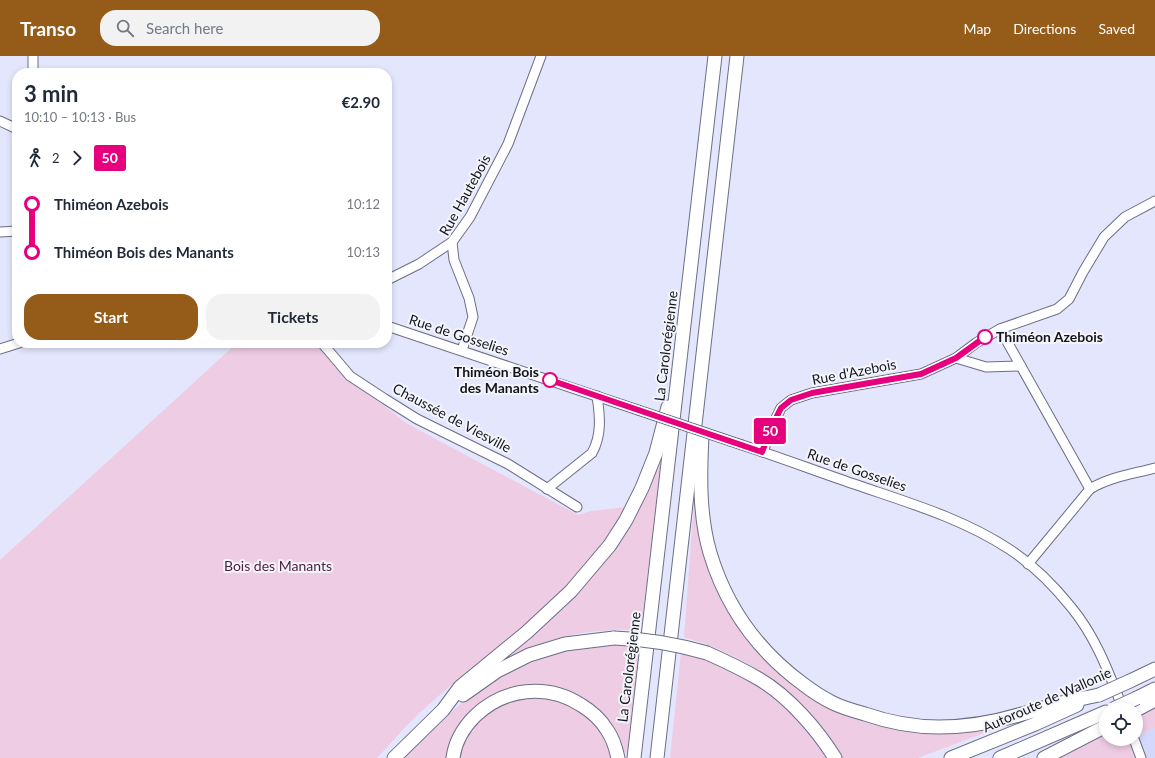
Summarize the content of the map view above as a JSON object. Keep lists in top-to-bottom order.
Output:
{
  "streets": {
    "highway": ["La Carolorégienne", "Autoroute de Wallonie"],
    "street": [
      "Rue Hautebois",
      "Rue de Gosselies",
      "Rue d'Azebois",
      "Chaussée de Viesville"
    ]
  },
  "crossings": [
    ["Rue Hautebois", "Rue de Gosselies"],
    ["Rue de Gosselies", "Rue d'Azebois"]
  ],
  "parks": ["Bois des Manants"],
  "places": ["Thiméon Azebois", "Thiméon Bois des Manants"],
  "lines": ["bus line 50"],
  "page": {
    "header": "Transo",
    "search": "Search here",
    "nav": ["Map", "Directions", "Saved"],
    "on_map": "50",
    "heading": ["3 min", "10:10 – 10:13 · Bus", "€2.90"],
    "legs": ["2", "50"],
    "list": [
      {
        "name": "Thiméon Azebois",
        "value": "10:12"
      },
      {
        "name": "Thiméon Bois des Manants",
        "value": "10:13"
      }
    ],
    "buttons": ["Start", "Tickets"]
  }
}
